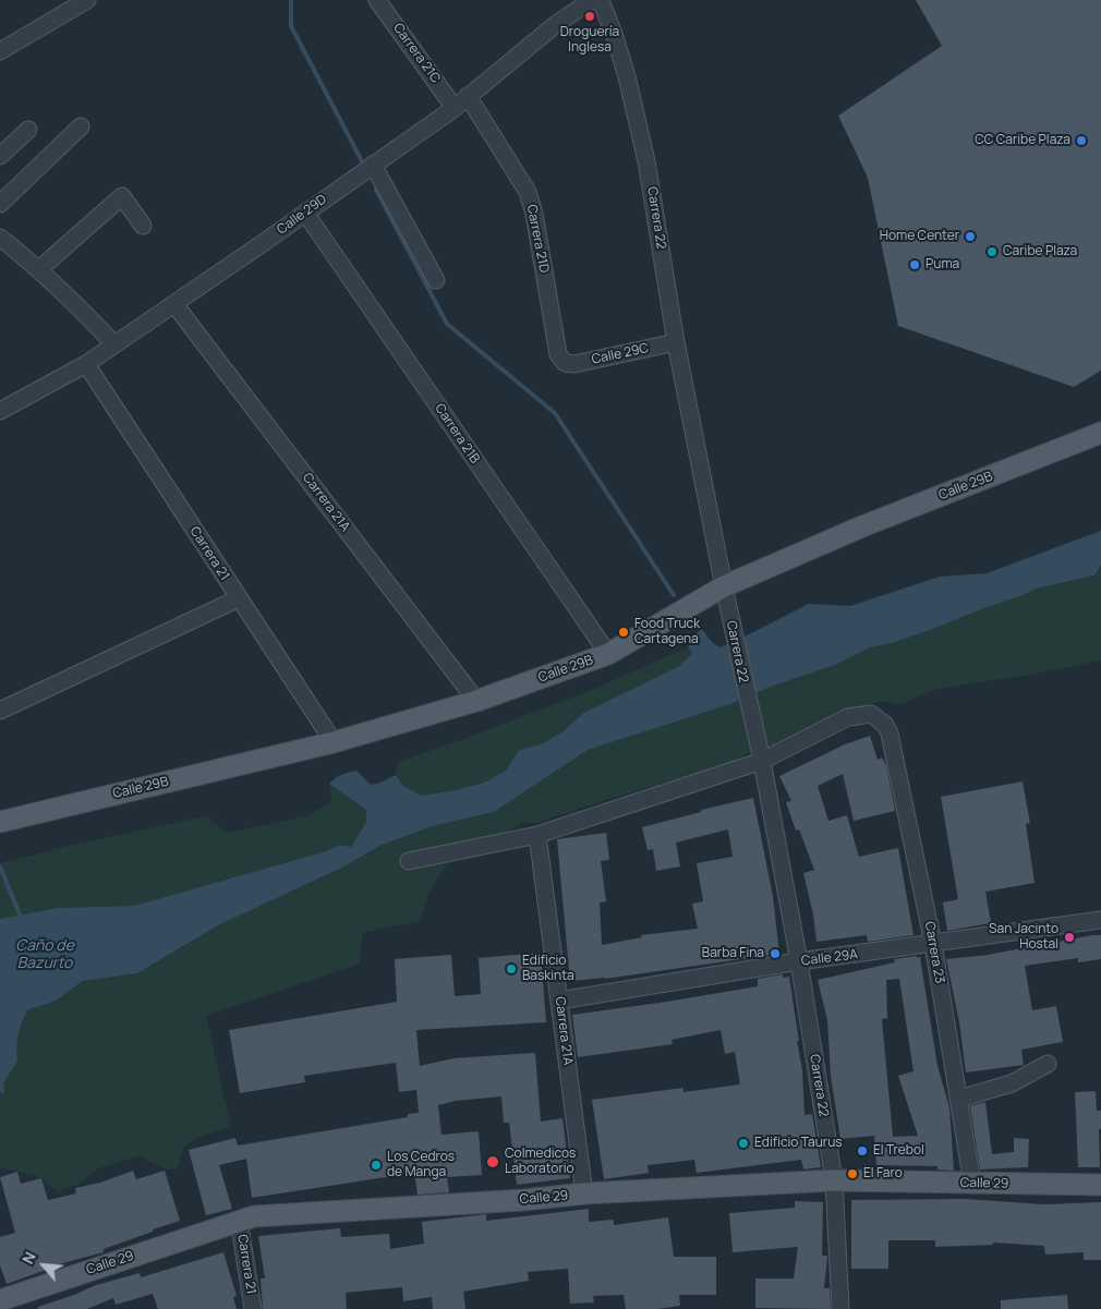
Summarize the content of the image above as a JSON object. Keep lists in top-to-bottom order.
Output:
{
  "streets": {
    "main road": ["Calle 29B", "Calle 29"],
    "street": [
      "Carrera 21C",
      "Calle 29D",
      "Carrera 22",
      "Carrera 21D",
      "Calle 29C",
      "Carrera 21B",
      "Carrera 21A",
      "Carrera 21",
      "Carrera 23",
      "Calle 29A"
    ]
  },
  "crossings": [
    ["Carrera 21C", "Calle 29D"],
    ["Calle 29D", "Carrera 21D"],
    ["Calle 29D", "Carrera 21B"],
    ["Calle 29D", "Carrera 21A"],
    ["Calle 29D", "Carrera 21"],
    ["Carrera 22", "Calle 29C"],
    ["Carrera 22", "Calle 29B"],
    ["Carrera 22", "Carrera 23"],
    ["Carrera 22", "Calle 29A"],
    ["Carrera 22", "Calle 29"],
    ["Carrera 21D", "Calle 29C"],
    ["Carrera 21B", "Calle 29B"],
    ["Calle 29B", "Carrera 21A"],
    ["Calle 29B", "Carrera 21"],
    ["Carrera 21A", "Calle 29A"],
    ["Carrera 21A", "Calle 29"],
    ["Carrera 21", "Calle 29"],
    ["Carrera 23", "Calle 29A"],
    ["Carrera 23", "Calle 29"]
  ],
  "water": ["Caño de Bazurto"],
  "places": [
    "Droguería Inglesa",
    "CC Caribe Plaza",
    "Home Center",
    "Caribe Plaza",
    "Puma",
    "Food Truck Cartagena",
    "San Jacinto Hostal",
    "Barba Fina",
    "Edificio Baskinta",
    "Edificio Taurus",
    "El Trebol",
    "Colmedicos Laboratorio",
    "Los Cedros de Manga",
    "El Faro"
  ],
  "north": "top left"
}
